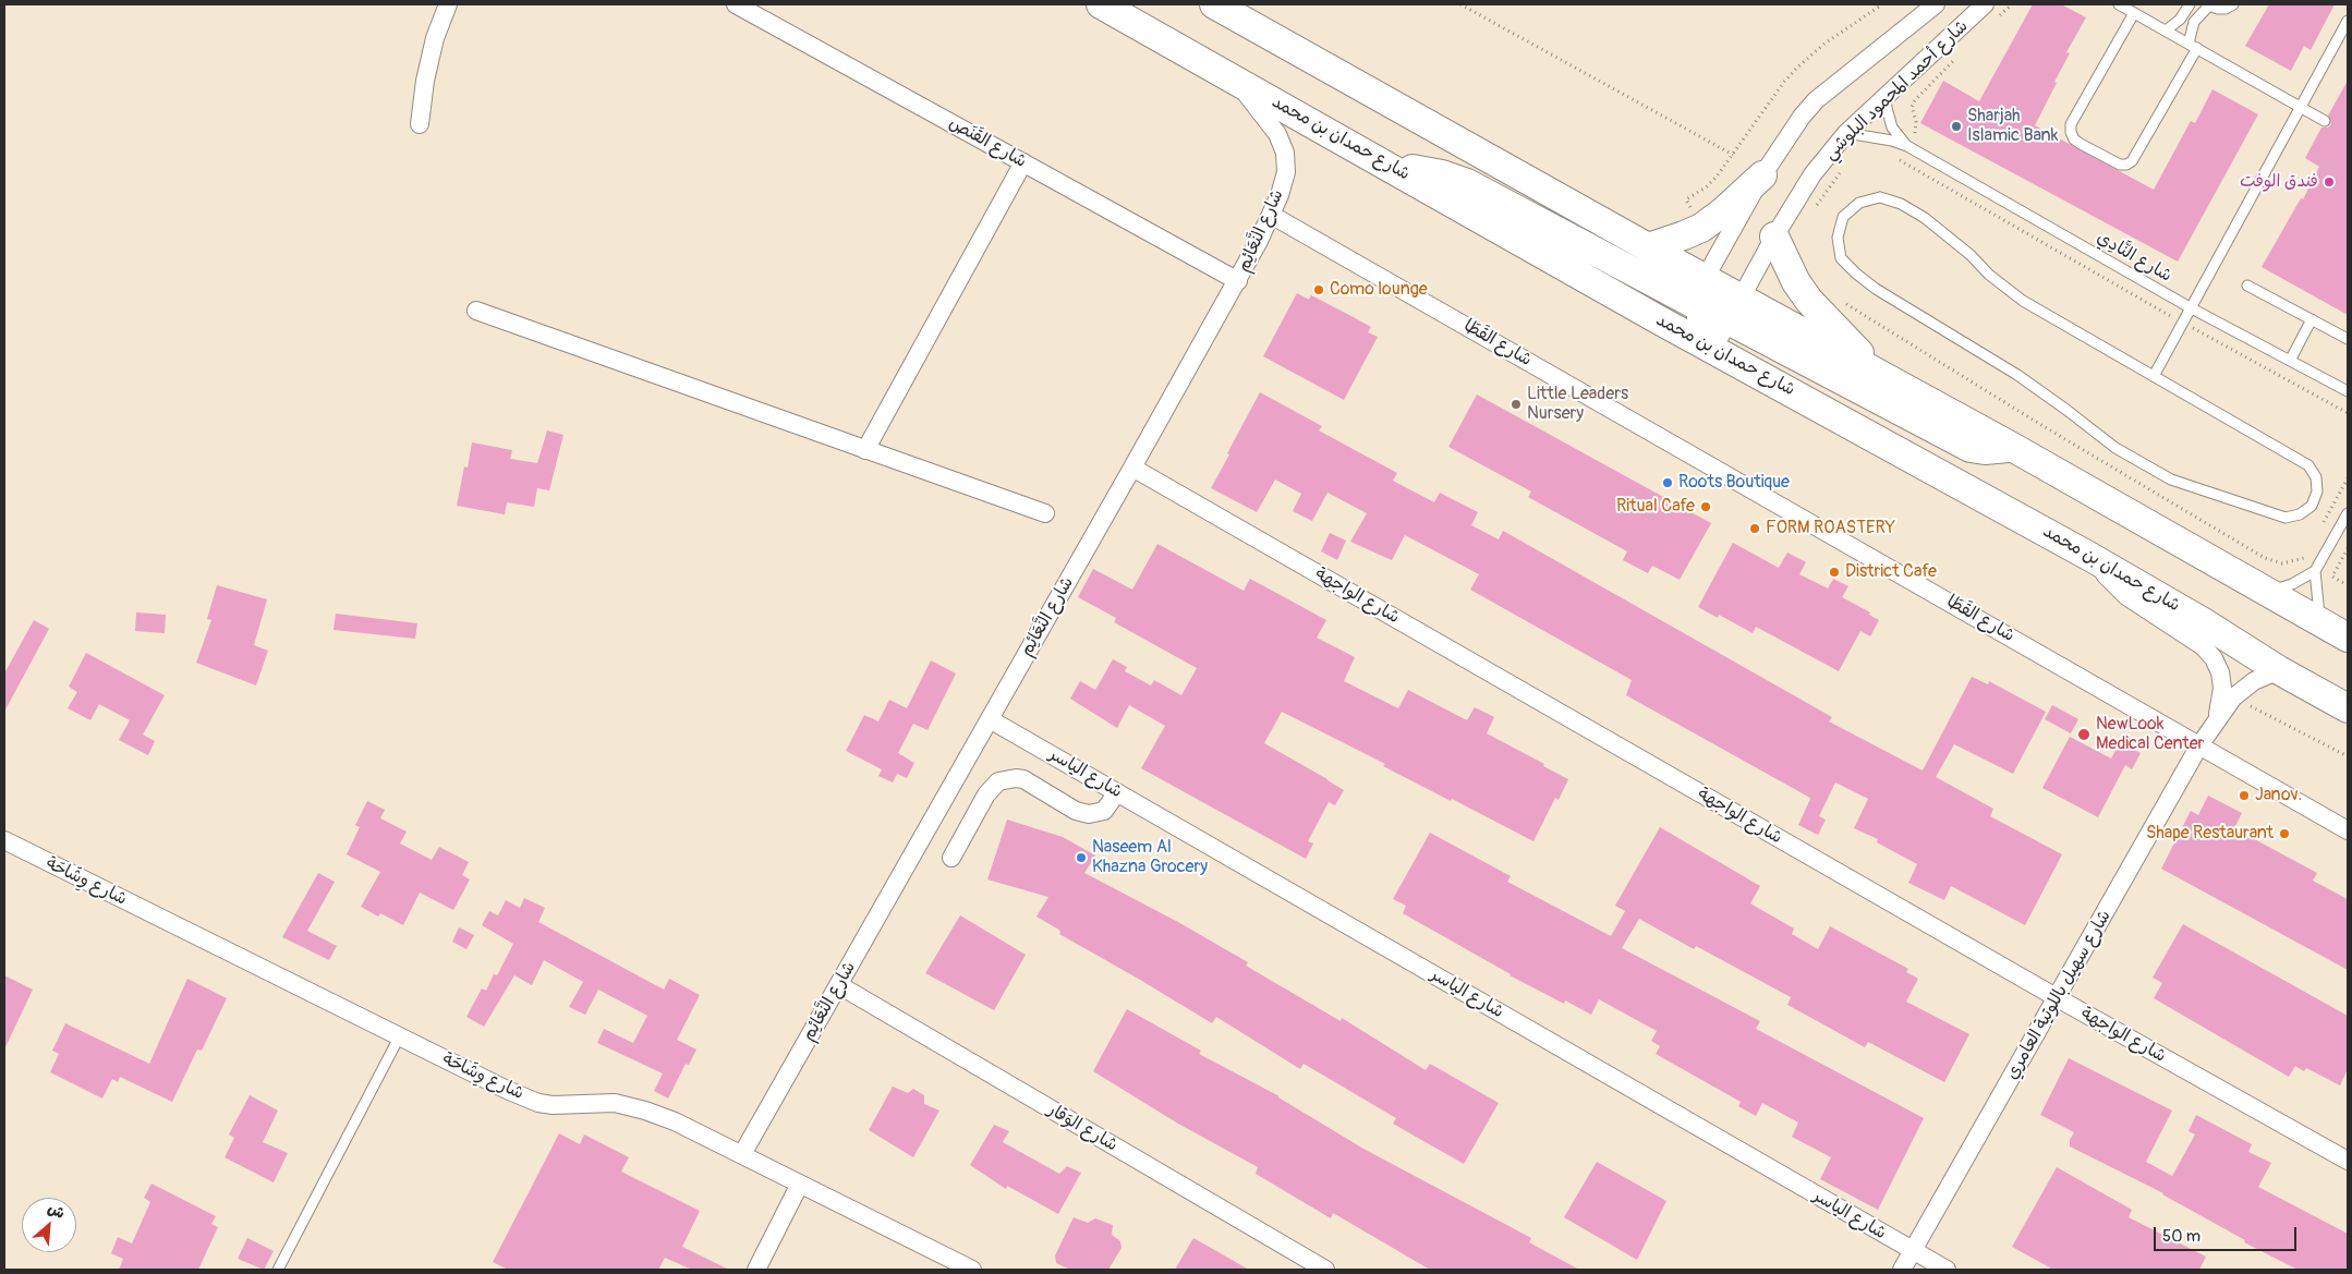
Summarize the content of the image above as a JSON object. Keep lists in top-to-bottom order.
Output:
{
  "streets": {
    "main road": ["شارع حمدان بن محمد"],
    "street": [
      "شارع أحمد المحمود البلوشي",
      "شارع القَنَص",
      "شارع النَّعَائِم",
      "شارع القَطَا",
      "شارع الواجهة",
      "شارع الياسر",
      "شارع وِشَاحَة",
      "شارع سهيل باللوتية العامري",
      "شارع الوَقار"
    ],
    "lane": ["شارع النَّادِي"]
  },
  "crossings": [
    ["شارع أحمد المحمود البلوشي", "شارع حمدان بن محمد"],
    ["شارع أحمد المحمود البلوشي", "شارع النَّادِي"],
    ["شارع حمدان بن محمد", "شارع النَّعَائِم"],
    ["شارع حمدان بن محمد", "شارع سهيل باللوتية العامري"],
    ["شارع القَنَص", "شارع النَّعَائِم"],
    ["شارع النَّعَائِم", "شارع القَطَا"],
    ["شارع النَّعَائِم", "شارع الواجهة"],
    ["شارع النَّعَائِم", "شارع الياسر"],
    ["شارع النَّعَائِم", "شارع وِشَاحَة"],
    ["شارع النَّعَائِم", "شارع الوَقار"],
    ["شارع القَطَا", "شارع سهيل باللوتية العامري"],
    ["شارع الواجهة", "شارع سهيل باللوتية العامري"],
    ["شارع الياسر", "شارع سهيل باللوتية العامري"]
  ],
  "places": [
    "Sharjah Islamic Bank",
    "فندق الوفت",
    "Como lounge",
    "Little Leaders Nursery",
    "Roots Boutique",
    "Ritual Cafe",
    "FORM ROASTERY",
    "District Cafe",
    "NewLook Medical Center",
    "Janov.",
    "Shape Restaurant",
    "Naseem Al Khazna Grocery"
  ],
  "scale_bar": "50 m",
  "north": "top right"
}
